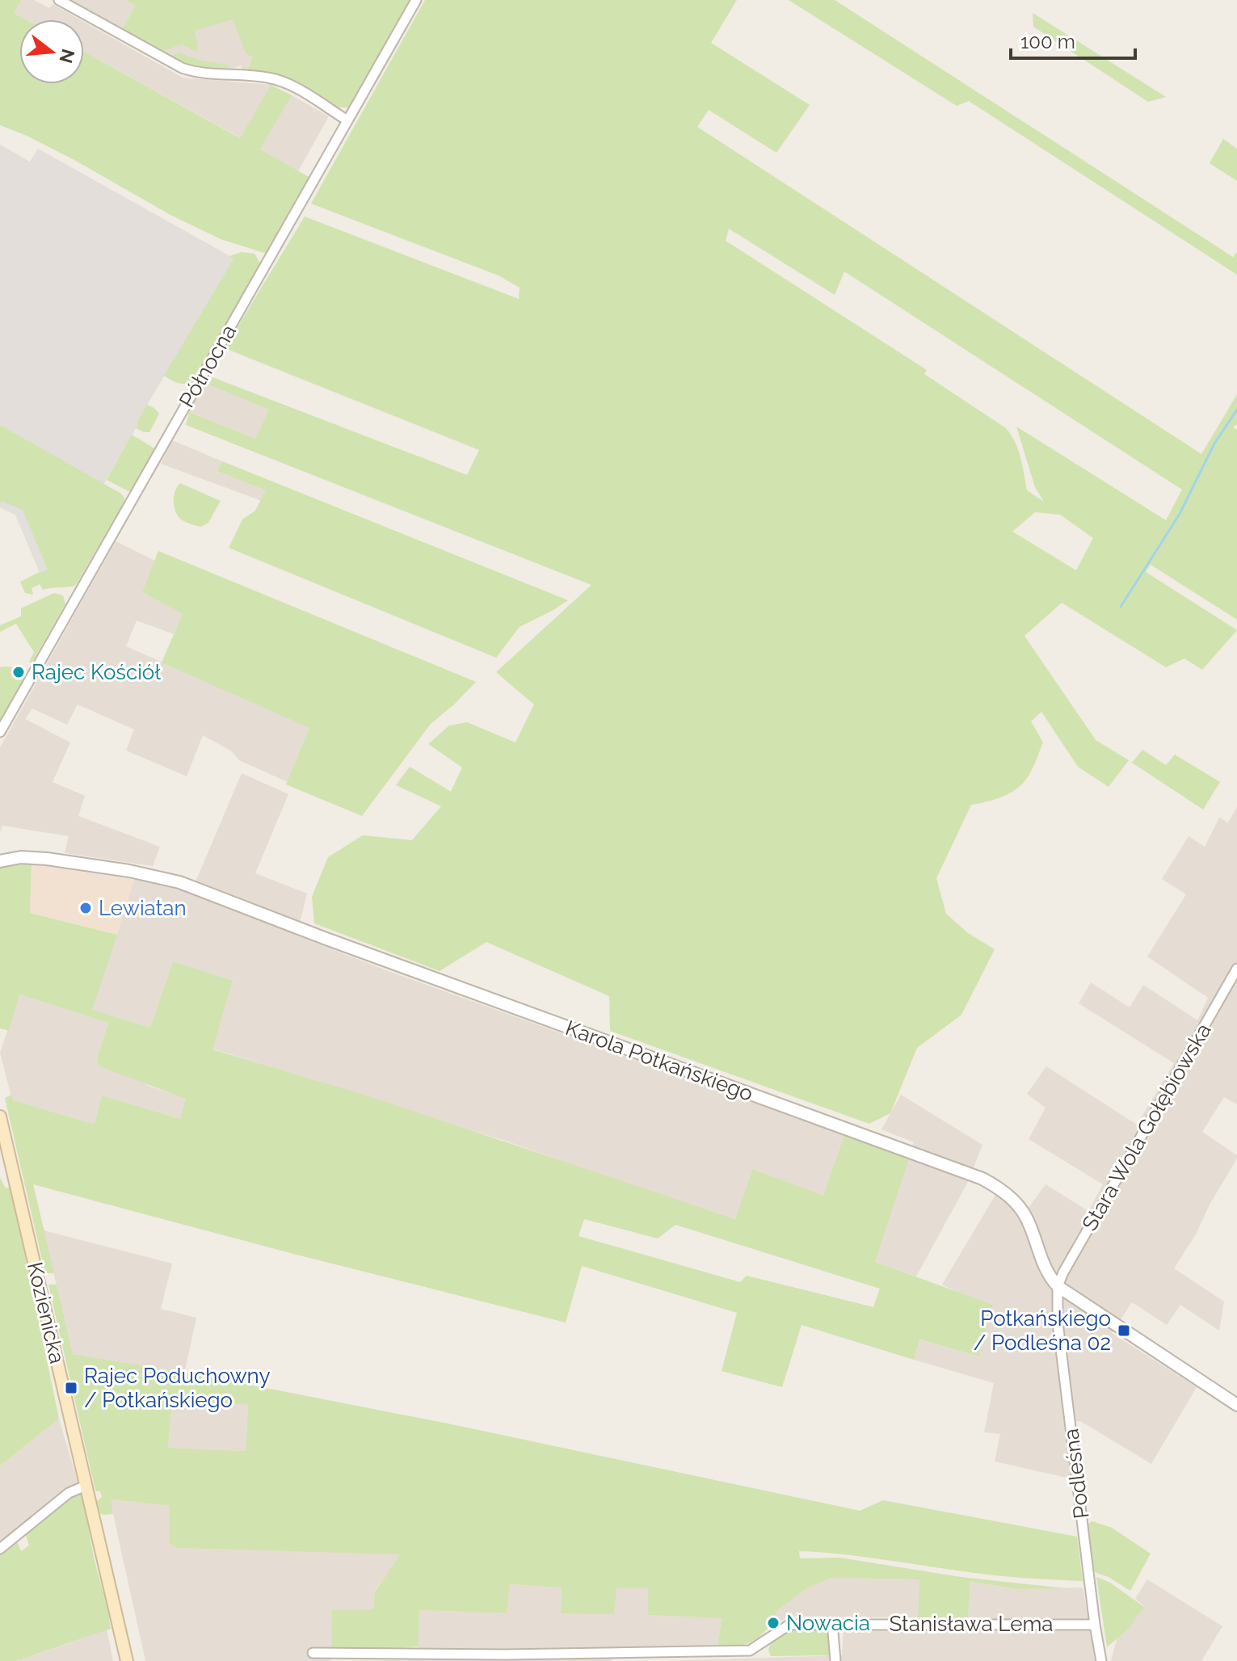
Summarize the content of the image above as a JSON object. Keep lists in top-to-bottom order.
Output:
{
  "streets": {
    "main road": ["Kozienicka"],
    "street": [
      "Północna",
      "Karola Potkańskiego",
      "Stara Wola Gołębiowska",
      "Podleśna",
      "Stanisława Lema"
    ]
  },
  "crossings": [
    ["Karola Potkańskiego", "Stara Wola Gołębiowska"],
    ["Karola Potkańskiego", "Podleśna"],
    ["Stara Wola Gołębiowska", "Podleśna"],
    ["Podleśna", "Stanisława Lema"]
  ],
  "places": {
    "other": ["Rajec Kościół", "Lewiatan", "Nowacia"],
    "transit": ["Potkańskiego / Podleśna 02", "Rajec Poduchowny / Potkańskiego"]
  },
  "scale_bar": "100 m",
  "north": "right"
}
